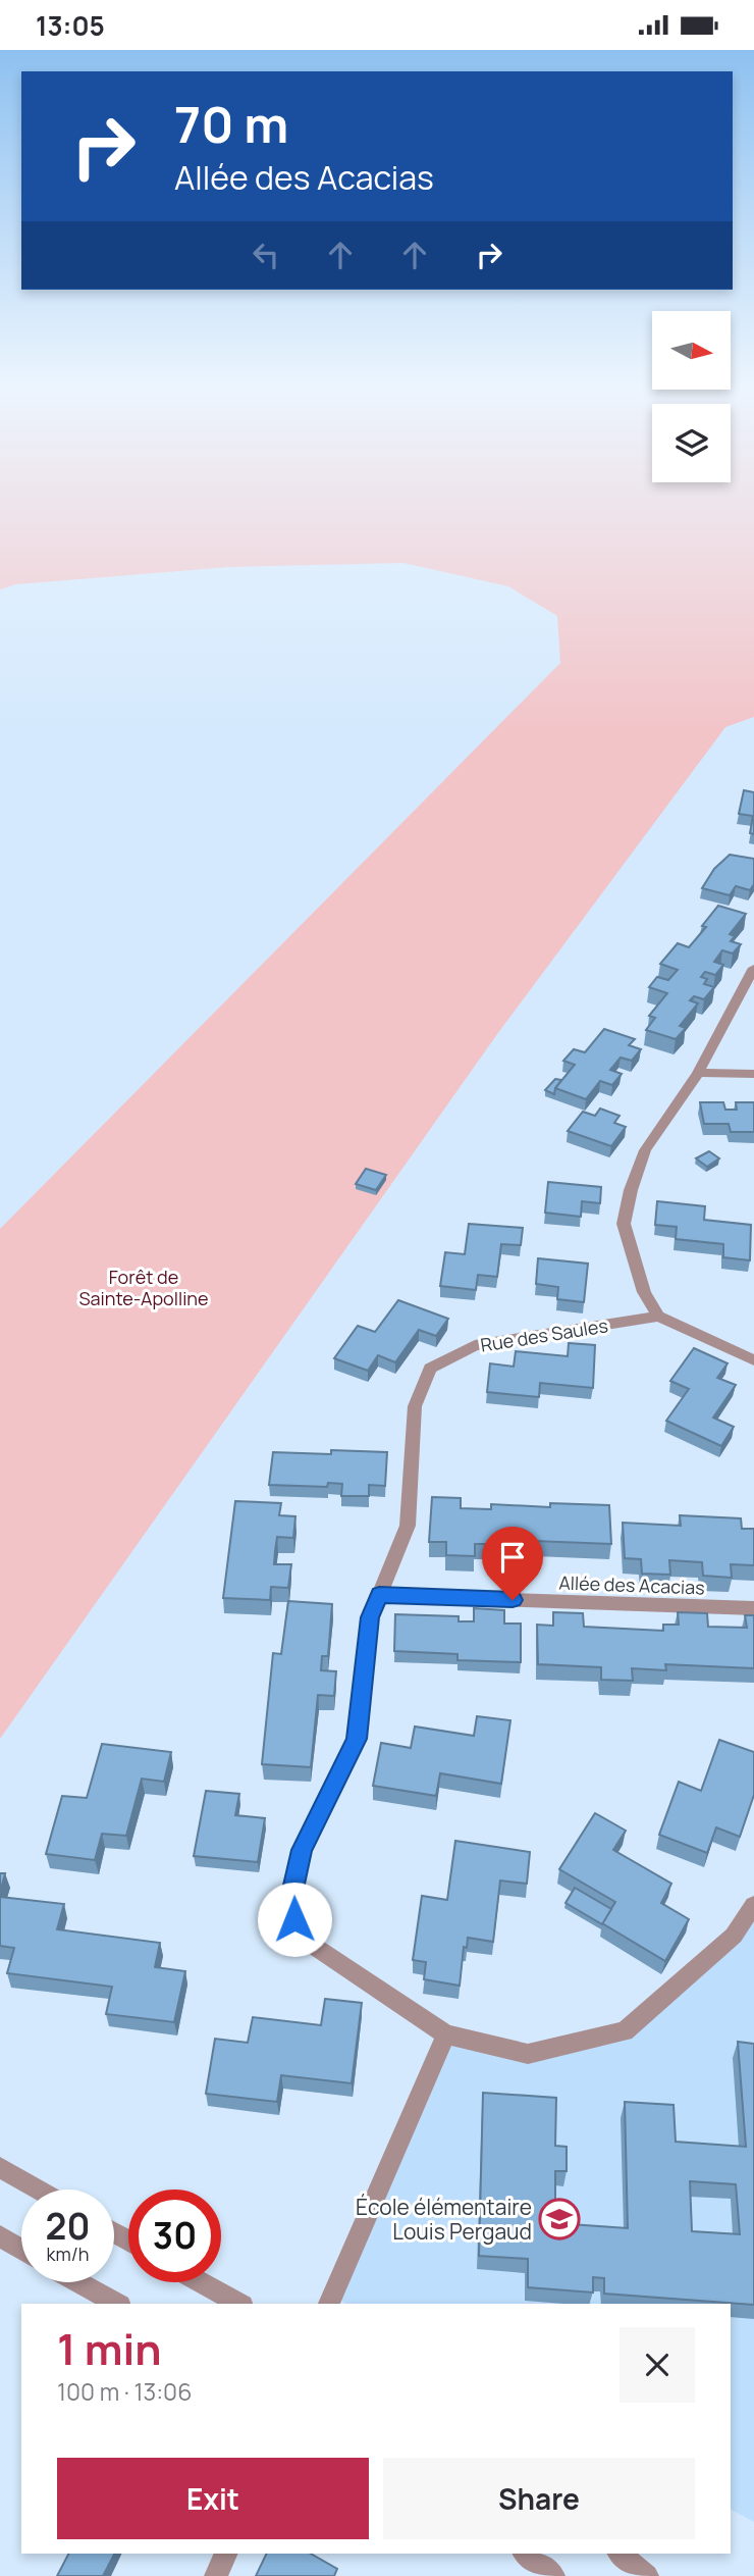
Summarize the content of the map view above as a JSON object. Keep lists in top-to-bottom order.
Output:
{
  "streets": {
    "street": ["Rue des Saules", "Allée des Acacias"]
  },
  "crossings": [
    ["Rue des Saules", "Allée des Acacias"]
  ],
  "parks": ["Forêt de Sainte-Apolline"],
  "places": {
    "school or university": ["École élémentaire Louis Pergaud"]
  },
  "north": "right",
  "page": {
    "status": "13:05",
    "turn": ["70 m", "Allée des Acacias"],
    "speed": "20 km/h",
    "limit": "30",
    "heading": ["1 min", "100 m · 13:06"],
    "buttons": ["Exit", "Share"]
  }
}
